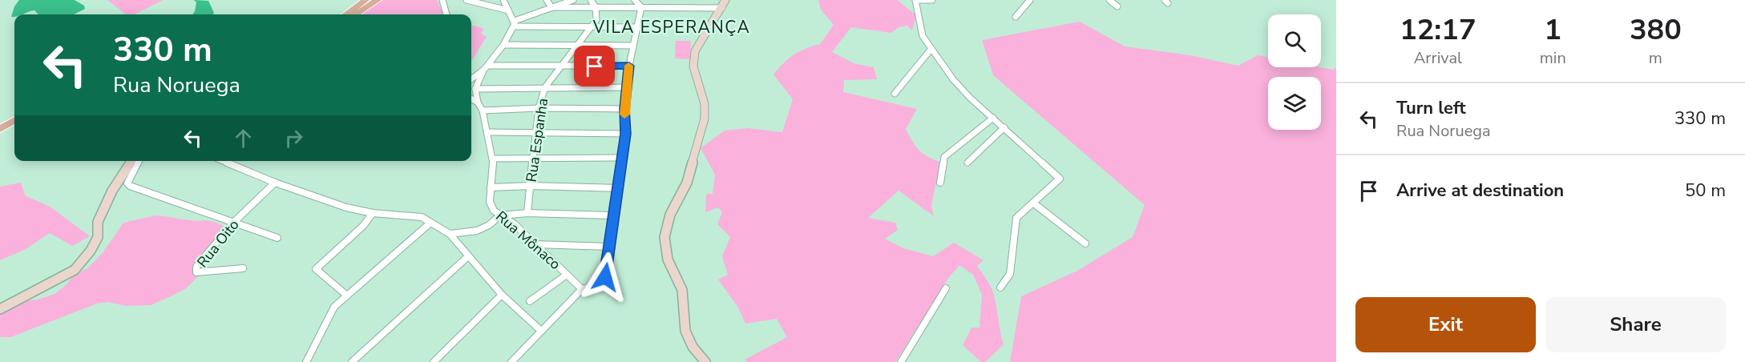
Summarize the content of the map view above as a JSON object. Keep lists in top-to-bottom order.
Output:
{
  "streets": {
    "street": ["Rua Espanha", "Rua Mônaco", "Rua Oito"]
  },
  "districts": ["VILA ESPERANÇA"],
  "page": {
    "eta": [
      "12:17",
      "Arrival",
      "1",
      "min",
      "380",
      "m"
    ],
    "turn": ["330 m", "Rua Noruega"],
    "list": [
      {
        "name": "Turn left",
        "note": "Rua Noruega",
        "value": "330 m"
      },
      {
        "name": "Arrive at destination",
        "value": "50 m"
      }
    ],
    "buttons": ["Exit", "Share"]
  }
}
